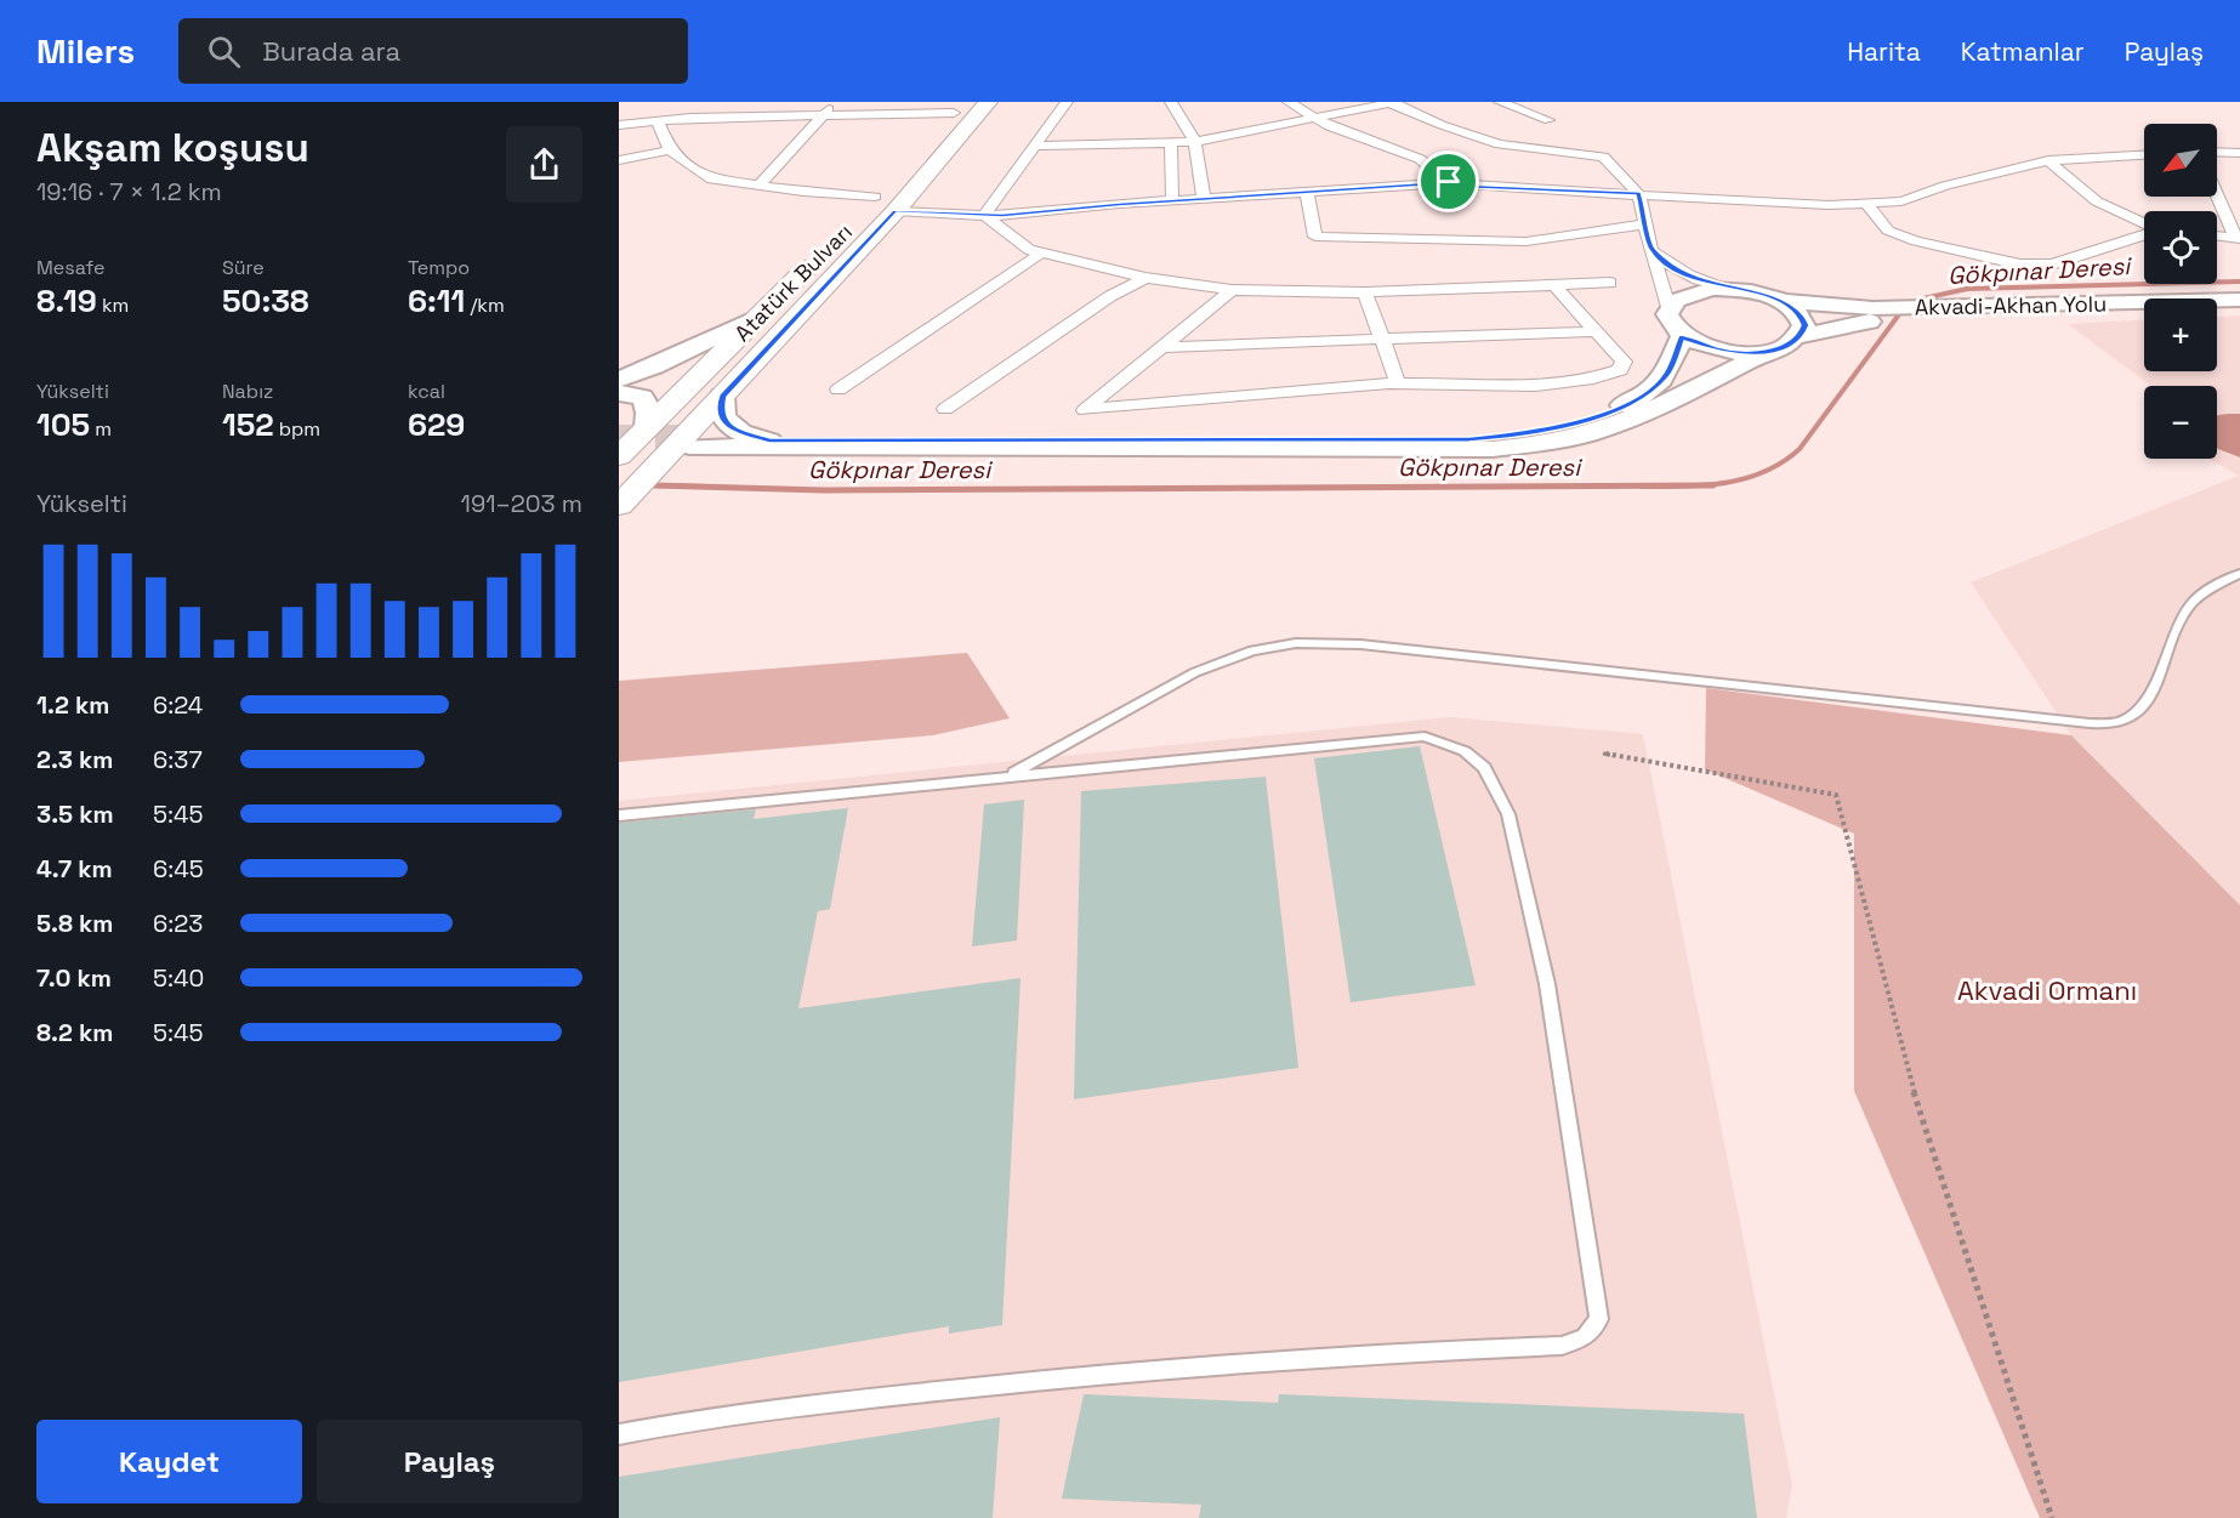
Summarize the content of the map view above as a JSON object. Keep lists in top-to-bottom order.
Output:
{
  "streets": {
    "main road": ["Atatürk Bulvarı", "Akvadi-Akhan Yolu"]
  },
  "water": ["Gökpınar Deresi"],
  "parks": ["Akvadi Ormanı"],
  "north": "bottom left",
  "page": {
    "header": "Milers",
    "search": "Burada ara",
    "nav": ["Harita", "Katmanlar", "Paylaş"],
    "heading": ["Akşam koşusu", "19:16 · 7 × 1.2 km"],
    "map_buttons": ["+", "−"],
    "stats": [
      ["Mesafe", "8.19 km"],
      ["Süre", "50:38"],
      ["Tempo", "6:11 /km"],
      ["Yükselti", "105 m"],
      ["Nabız", "152 bpm"],
      ["kcal", "629"]
    ],
    "chart": ["Yükselti", "191–203 m"],
    "list": [
      {
        "name": "1.2 km",
        "note": "6:24"
      },
      {
        "name": "2.3 km",
        "note": "6:37"
      },
      {
        "name": "3.5 km",
        "note": "5:45"
      },
      {
        "name": "4.7 km",
        "note": "6:45"
      },
      {
        "name": "5.8 km",
        "note": "6:23"
      },
      {
        "name": "7.0 km",
        "note": "5:40"
      },
      {
        "name": "8.2 km",
        "note": "5:45"
      }
    ],
    "buttons": ["Kaydet", "Paylaş"]
  }
}
